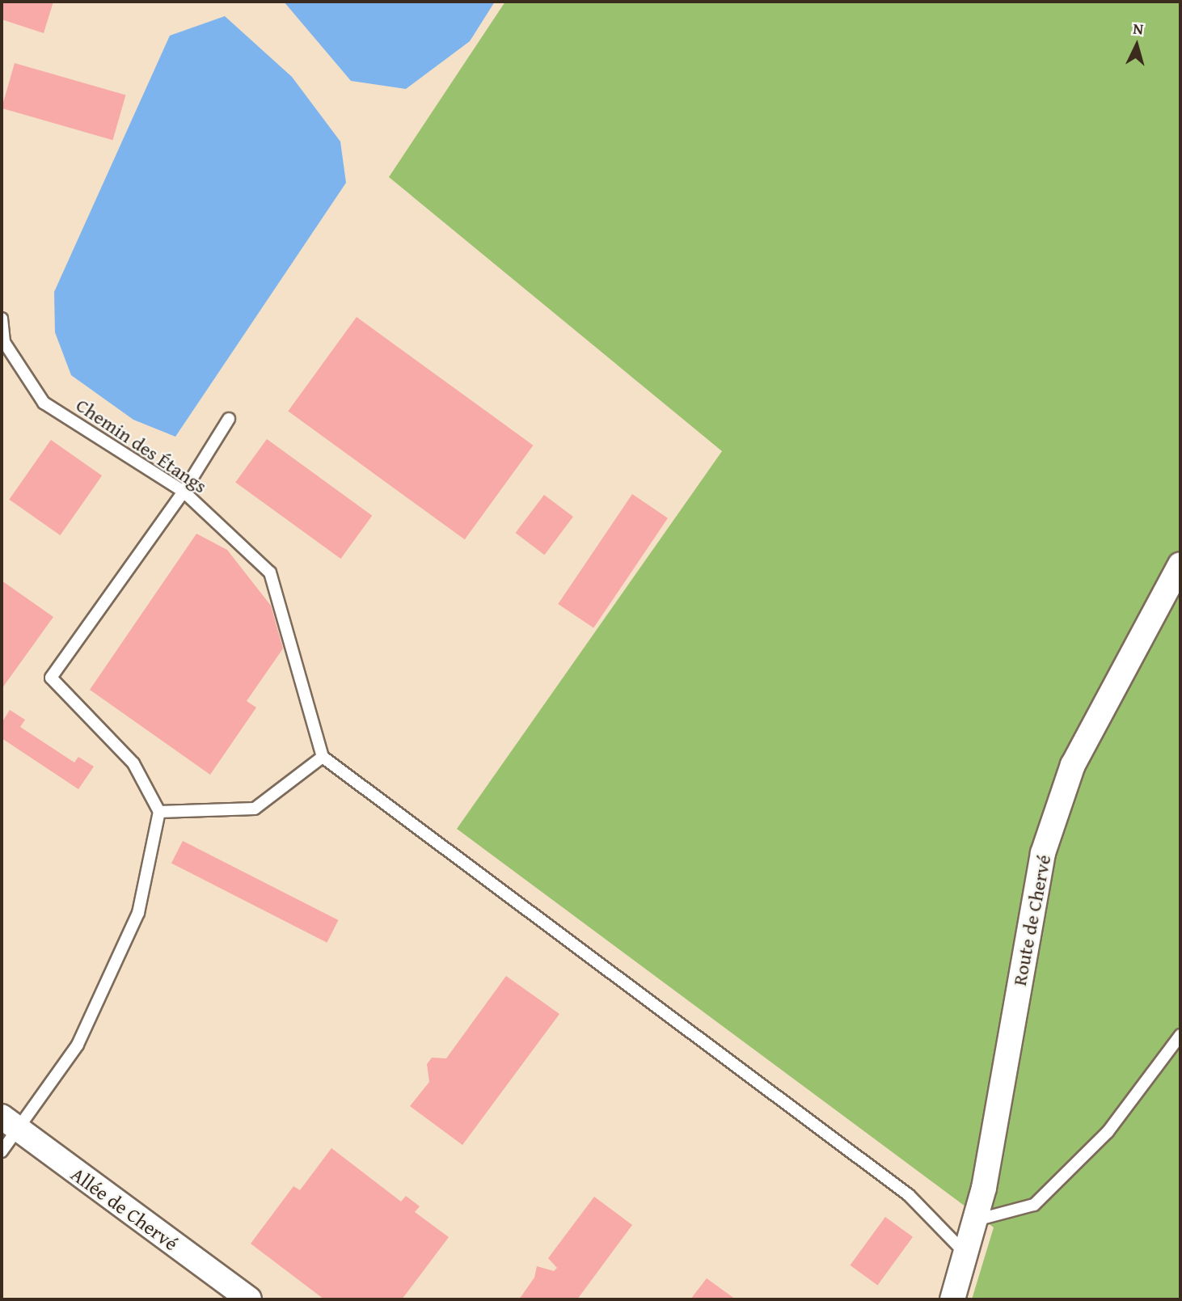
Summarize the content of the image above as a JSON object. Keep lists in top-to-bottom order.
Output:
{
  "streets": {
    "street": ["Route de Chervé", "Allée de Chervé"],
    "lane": ["Chemin des Étangs"]
  },
  "north": "top"
}
